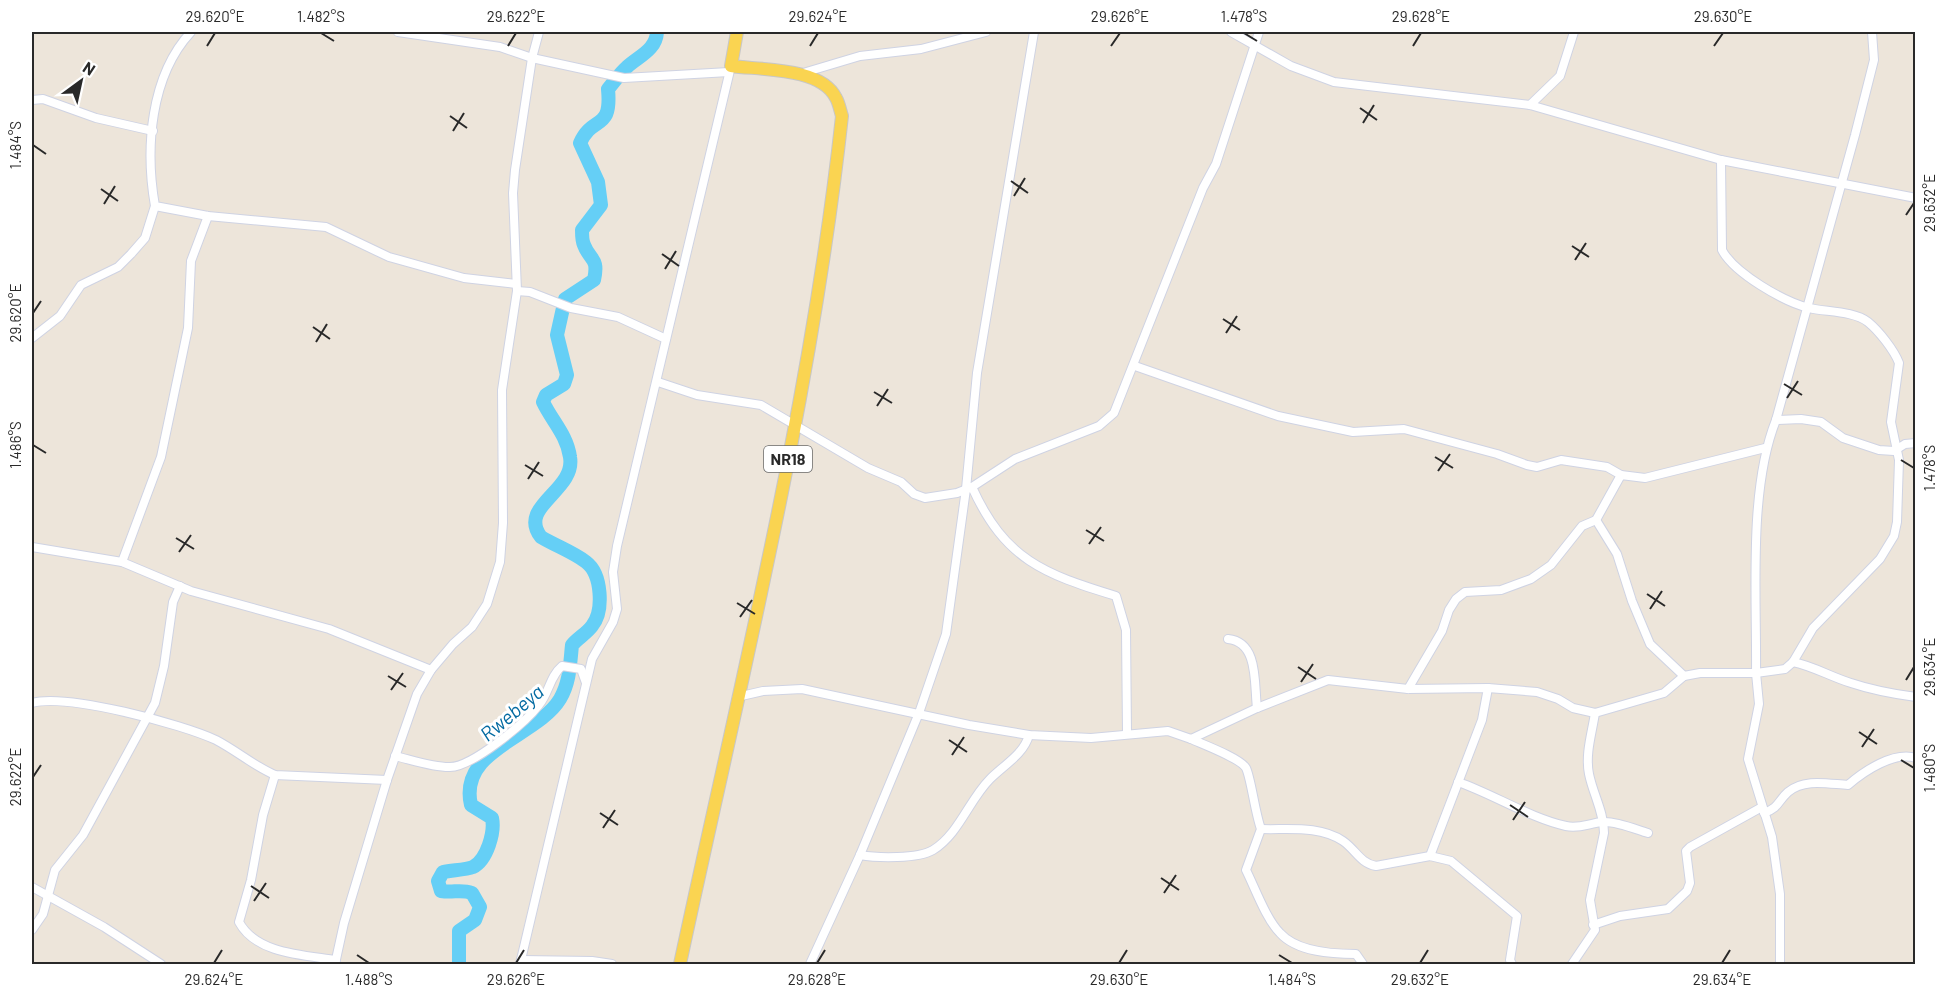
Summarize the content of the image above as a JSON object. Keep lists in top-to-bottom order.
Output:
{
  "streets": {
    "main road": ["NR18"]
  },
  "water": ["Rwebeya"],
  "north": "top right",
  "coordinates": [
    "29.620°E",
    "1.482°S",
    "29.622°E",
    "29.624°E",
    "29.626°E",
    "1.478°S",
    "29.628°E",
    "29.630°E",
    "1.484°S",
    "29.632°E",
    "1.486°S",
    "29.634°E",
    "1.480°S",
    "1.488°S"
  ]
}
